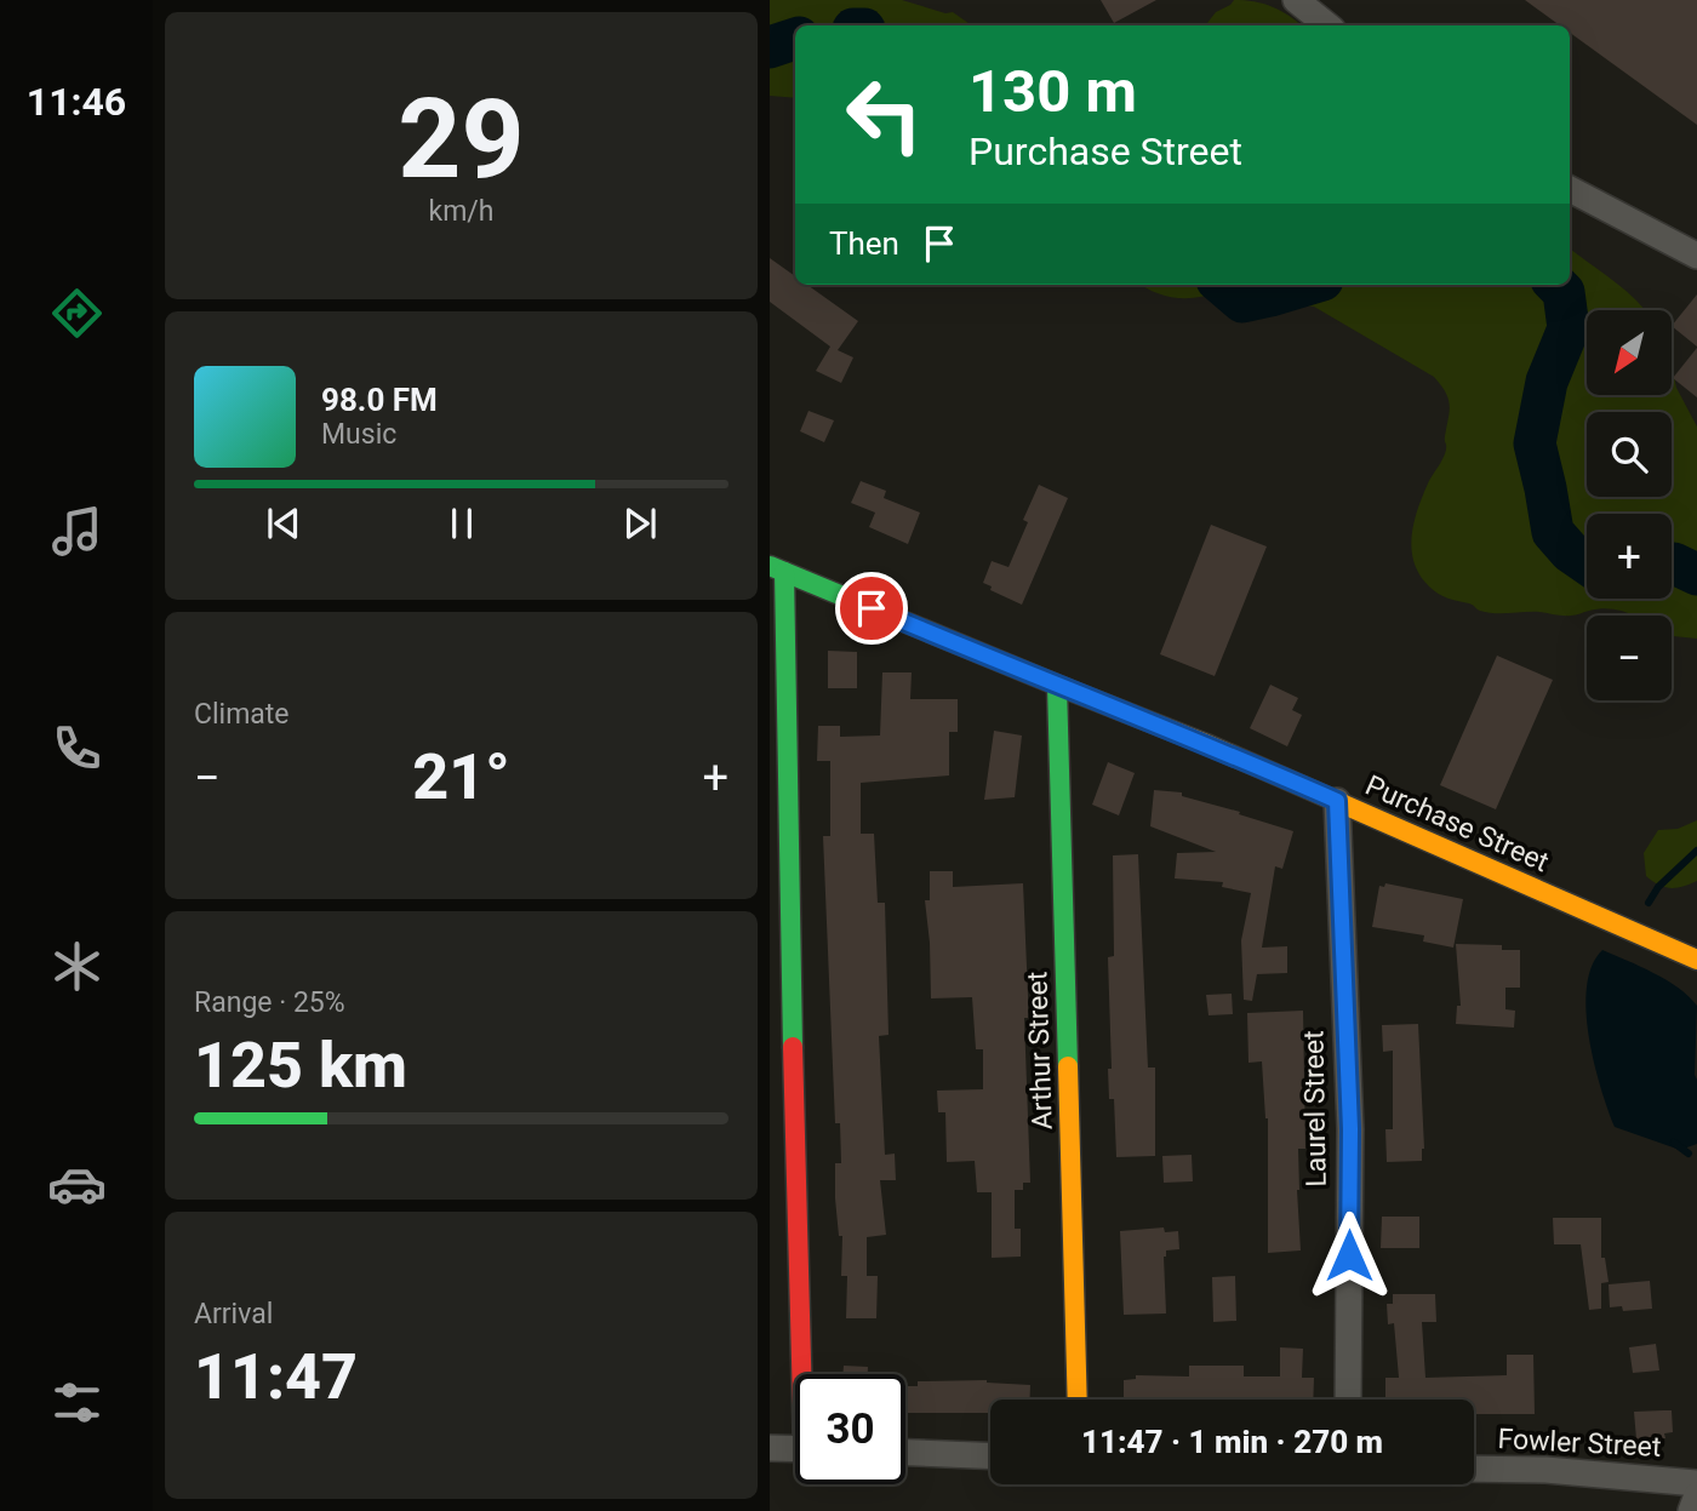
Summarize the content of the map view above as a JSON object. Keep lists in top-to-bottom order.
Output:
{
  "streets": {
    "street": [
      "Purchase Street",
      "Arthur Street",
      "Laurel Street",
      "Fowler Street"
    ]
  },
  "crossings": [
    ["Purchase Street", "Arthur Street"],
    ["Purchase Street", "Laurel Street"]
  ],
  "north": "bottom left",
  "page": {
    "tabs": "11:46",
    "tile": [
      ["29", "km/h"],
      "Climate",
      ["Range · 25%", "125 km"],
      ["Arrival", "11:47"]
    ],
    "turn": ["130 m", "Purchase Street"],
    "then": "Then",
    "map_buttons": ["+", "−"],
    "song": ["98.0 FM", "Music"],
    "heat": ["−", "21°", "+"],
    "limit": "30",
    "trip": "11:47 · 1 min · 270 m"
  }
}
